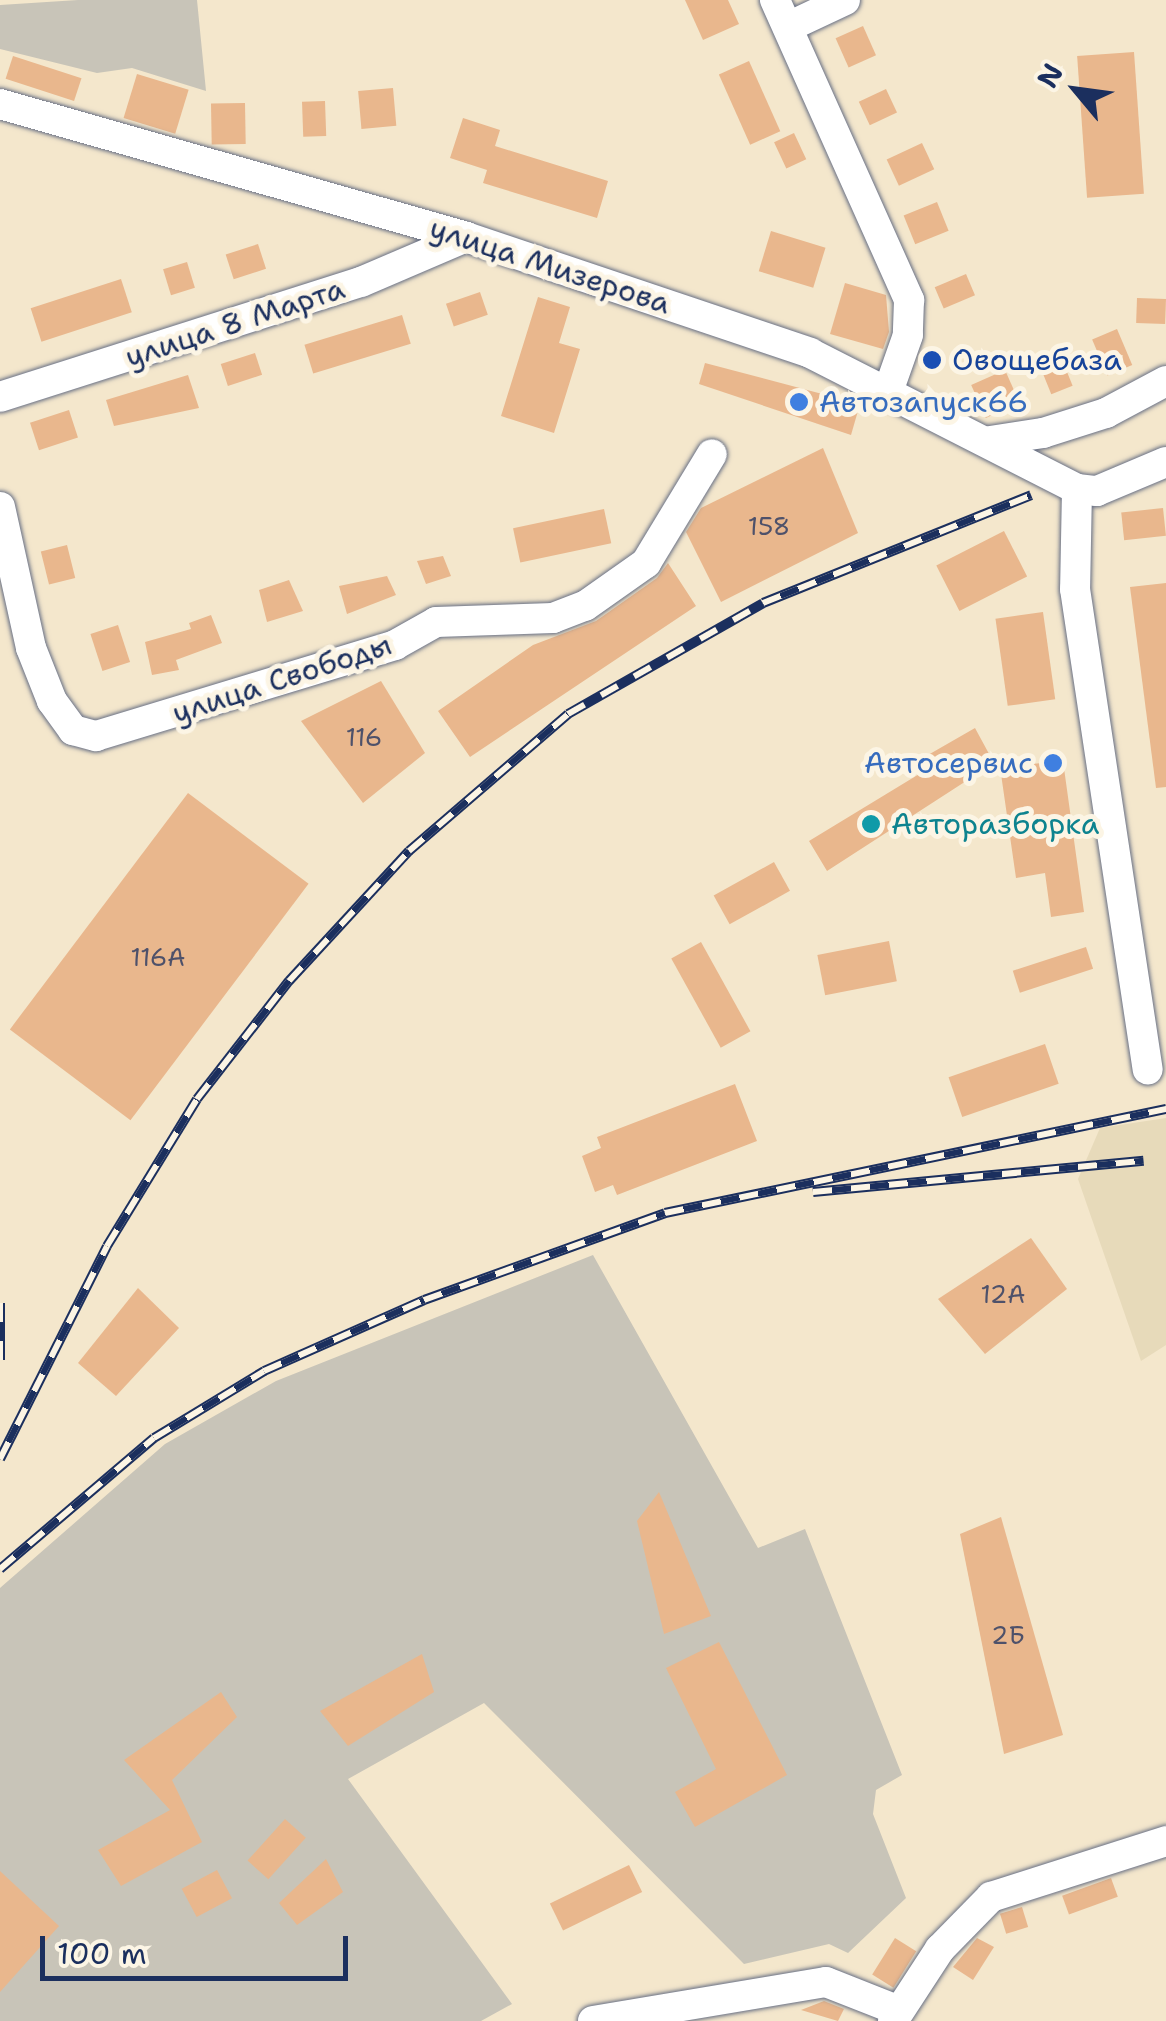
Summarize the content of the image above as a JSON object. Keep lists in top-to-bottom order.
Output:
{
  "streets": {
    "street": ["улица Мизерова", "улица 8 Марта", "улица Свободы"]
  },
  "crossings": [
    ["улица Мизерова", "улица 8 Марта"]
  ],
  "places": [
    "Овощебаза",
    "Автозапуск66",
    "Автосервис",
    "Авторазборка"
  ],
  "house_numbers": [
    "158",
    "116",
    "116А",
    "12А",
    "2Б"
  ],
  "scale_bar": "100 m",
  "north": "top left"
}
